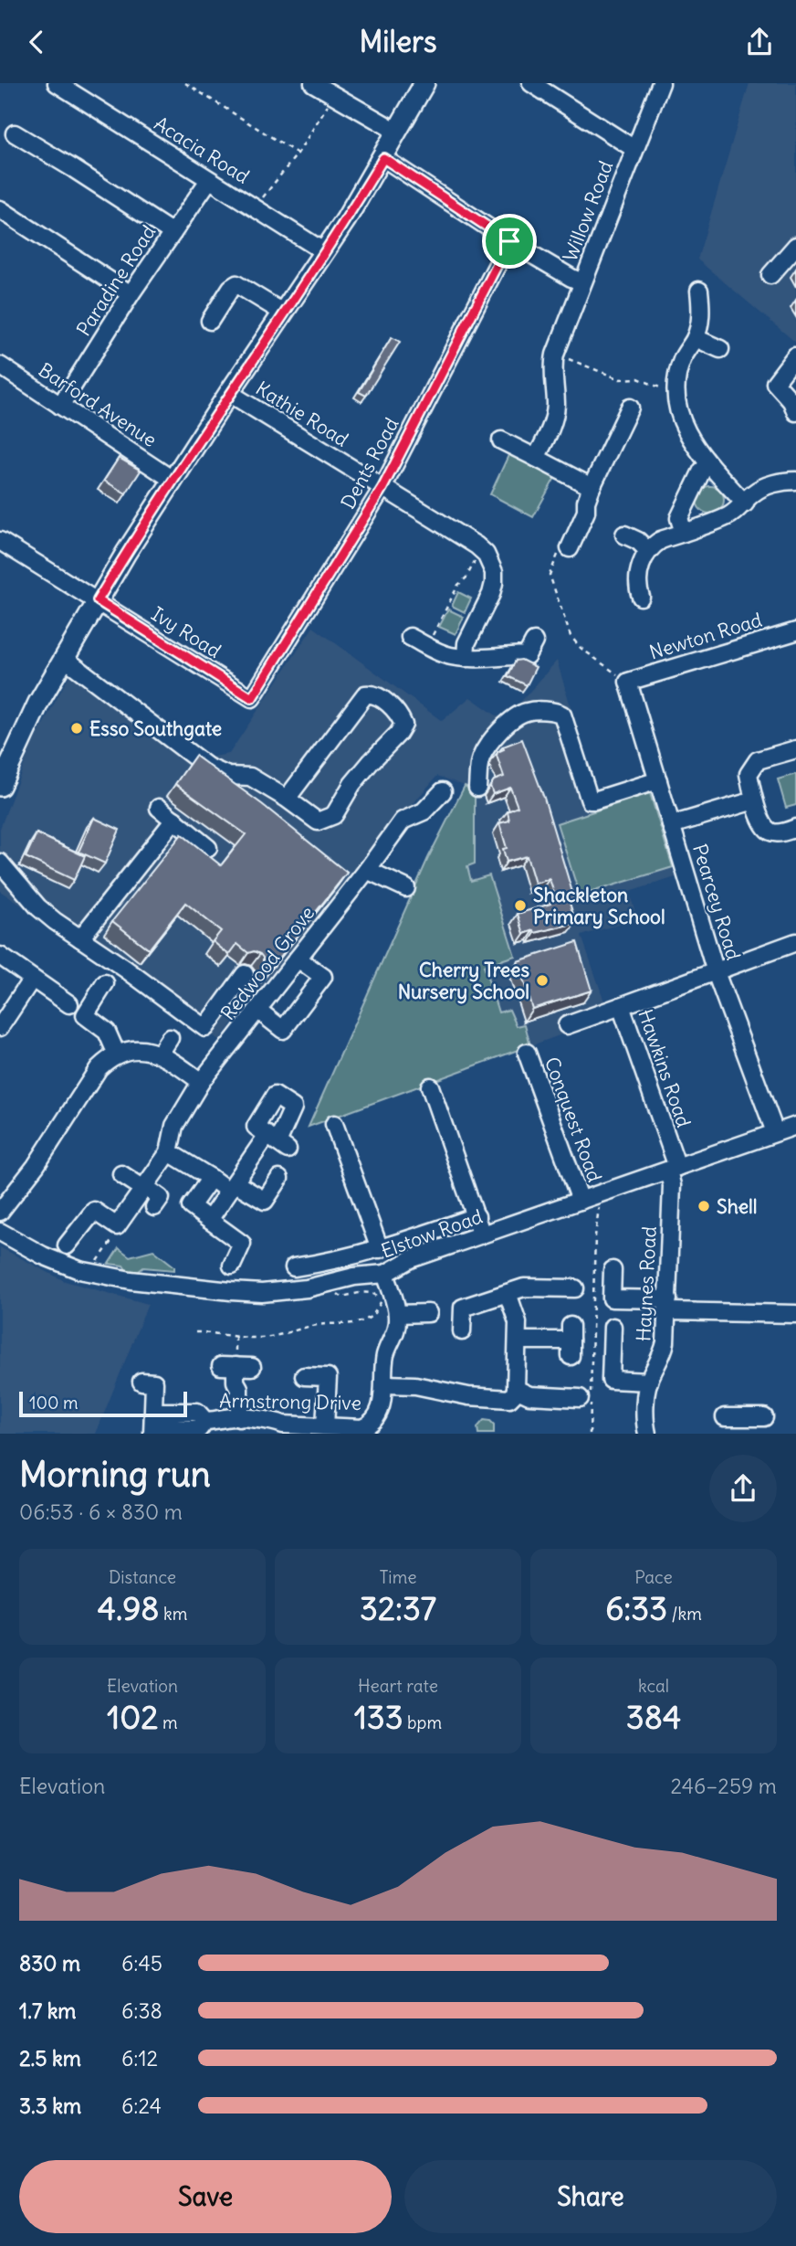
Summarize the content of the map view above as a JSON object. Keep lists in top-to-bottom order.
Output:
{
  "streets": {
    "street": [
      "Acacia Road",
      "Willow Road",
      "Paradine Road",
      "Barford Avenue",
      "Kathie Road",
      "Dents Road",
      "Ivy Road",
      "Newton Road",
      "Pearcey Road",
      "Redwood Grove",
      "Hawkins Road",
      "Conquest Road",
      "Elstow Road",
      "Haynes Road",
      "Armstrong Drive"
    ]
  },
  "crossings": [
    ["Acacia Road", "Paradine Road"],
    ["Paradine Road", "Barford Avenue"],
    ["Kathie Road", "Dents Road"],
    ["Dents Road", "Ivy Road"],
    ["Newton Road", "Pearcey Road"],
    ["Pearcey Road", "Hawkins Road"],
    ["Pearcey Road", "Elstow Road"],
    ["Hawkins Road", "Elstow Road"],
    ["Hawkins Road", "Haynes Road"],
    ["Conquest Road", "Elstow Road"],
    ["Elstow Road", "Haynes Road"]
  ],
  "places": [
    "Esso Southgate",
    "Shackleton Primary School",
    "Cherry Trees Nursery School",
    "Shell"
  ],
  "scale_bar": "100 m",
  "page": {
    "header": "Milers",
    "scale": "100 m",
    "heading": ["Morning run", "06:53 · 6 × 830 m"],
    "stats": [
      ["Distance", "4.98 km"],
      ["Time", "32:37"],
      ["Pace", "6:33 /km"],
      ["Elevation", "102 m"],
      ["Heart rate", "133 bpm"],
      ["kcal", "384"]
    ],
    "chart": ["Elevation", "246–259 m"],
    "list": [
      {
        "name": "830 m",
        "note": "6:45"
      },
      {
        "name": "1.7 km",
        "note": "6:38"
      },
      {
        "name": "2.5 km",
        "note": "6:12"
      },
      {
        "name": "3.3 km",
        "note": "6:24"
      }
    ],
    "buttons": ["Save", "Share"]
  }
}
